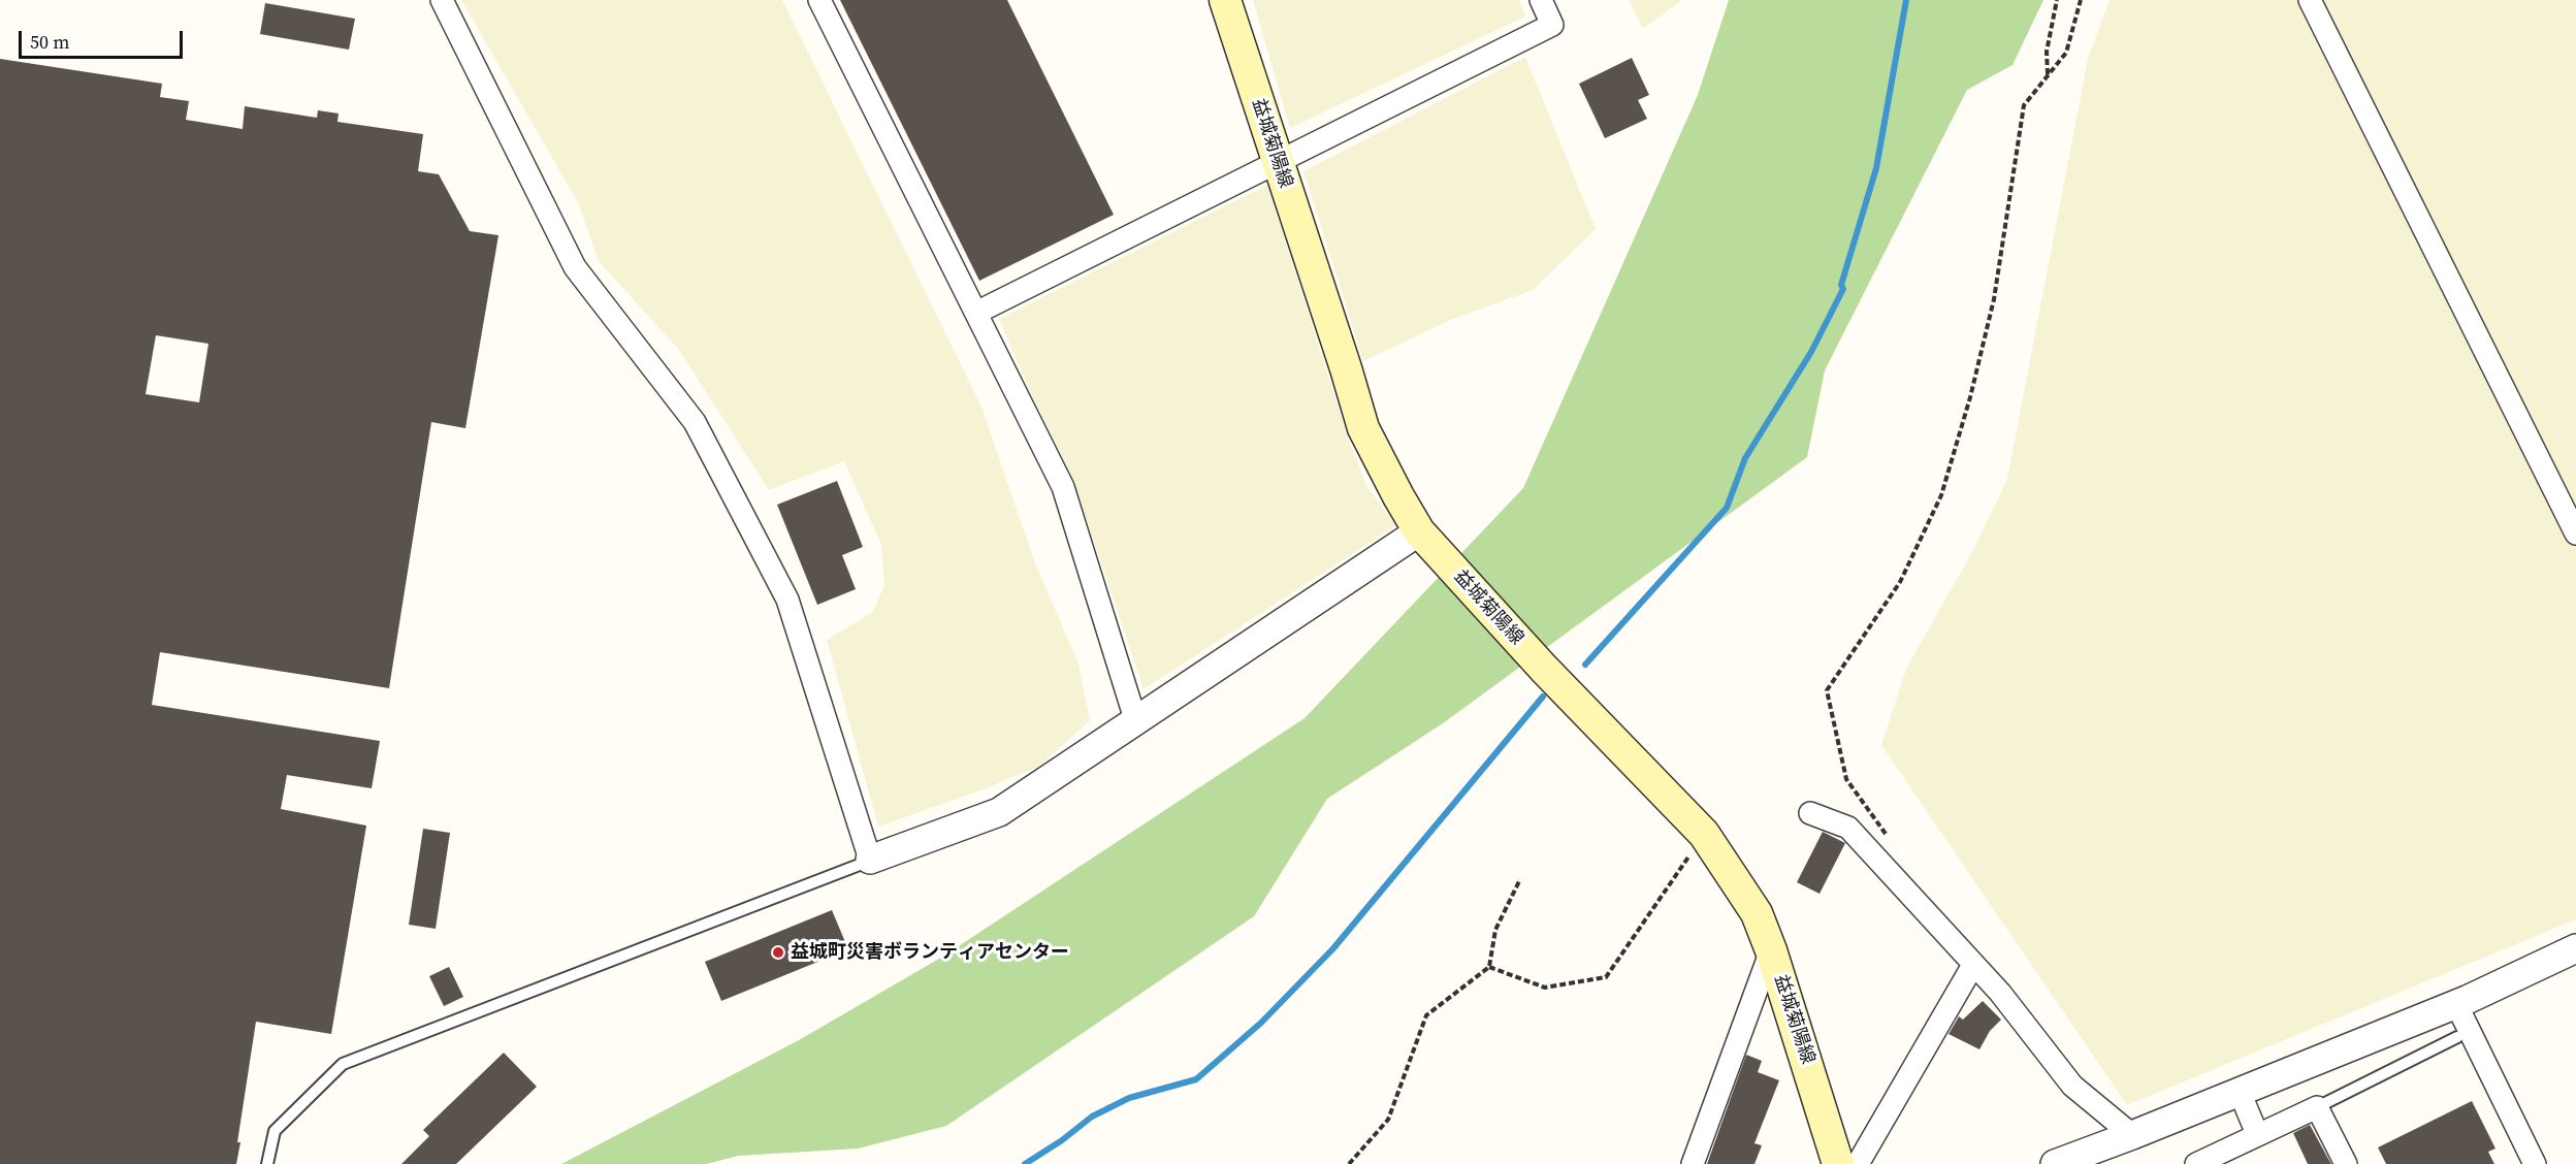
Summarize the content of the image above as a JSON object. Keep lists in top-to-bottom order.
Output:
{
  "streets": {
    "main road": ["益城菊陽線"]
  },
  "places": ["益城町災害ボランティアセンター"],
  "scale_bar": "50 m"
}
